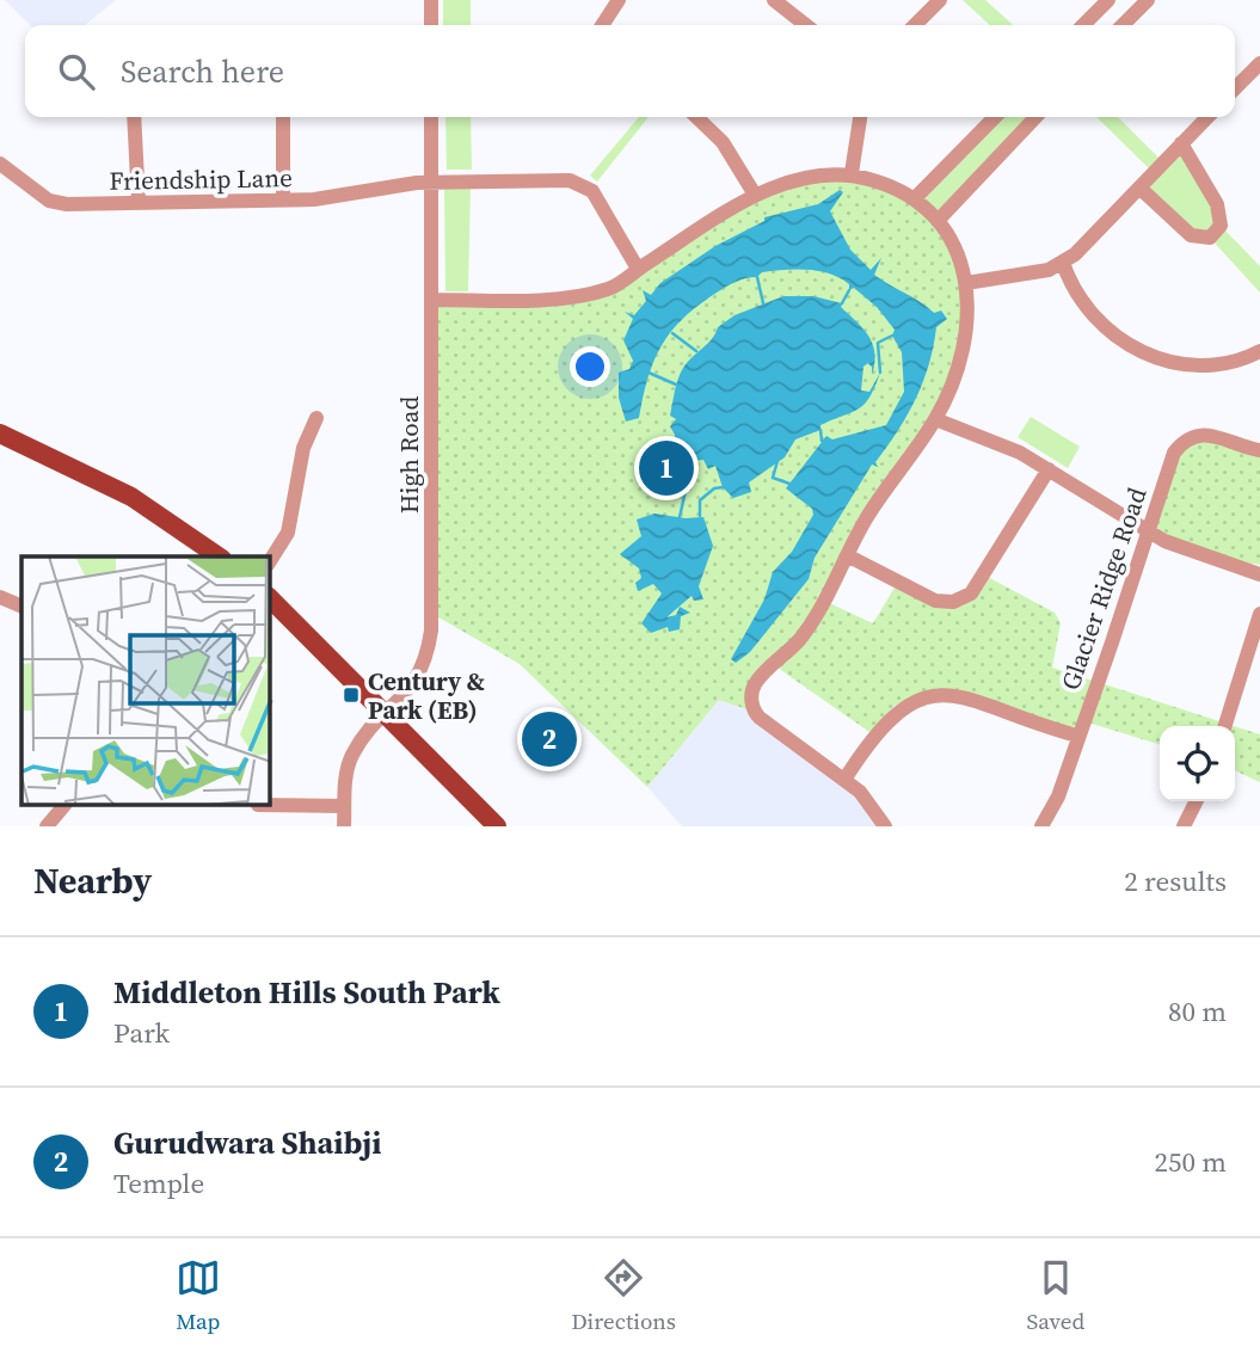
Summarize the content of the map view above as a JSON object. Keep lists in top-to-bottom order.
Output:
{
  "streets": {
    "street": ["Friendship Lane", "High Road", "Glacier Ridge Road"]
  },
  "crossings": [
    ["Friendship Lane", "High Road"]
  ],
  "places": {
    "transit": ["Century & Park (EB)"]
  },
  "page": {
    "search": "Search here",
    "pins": ["1", "2"],
    "heading": ["Nearby", "2 results"],
    "list": [
      {
        "mark": "1",
        "name": "Middleton Hills South Park",
        "note": "Park",
        "value": "80 m"
      },
      {
        "mark": "2",
        "name": "Gurudwara Shaibji",
        "note": "Temple",
        "value": "250 m"
      }
    ],
    "nav": ["Map", "Directions", "Saved"]
  }
}
